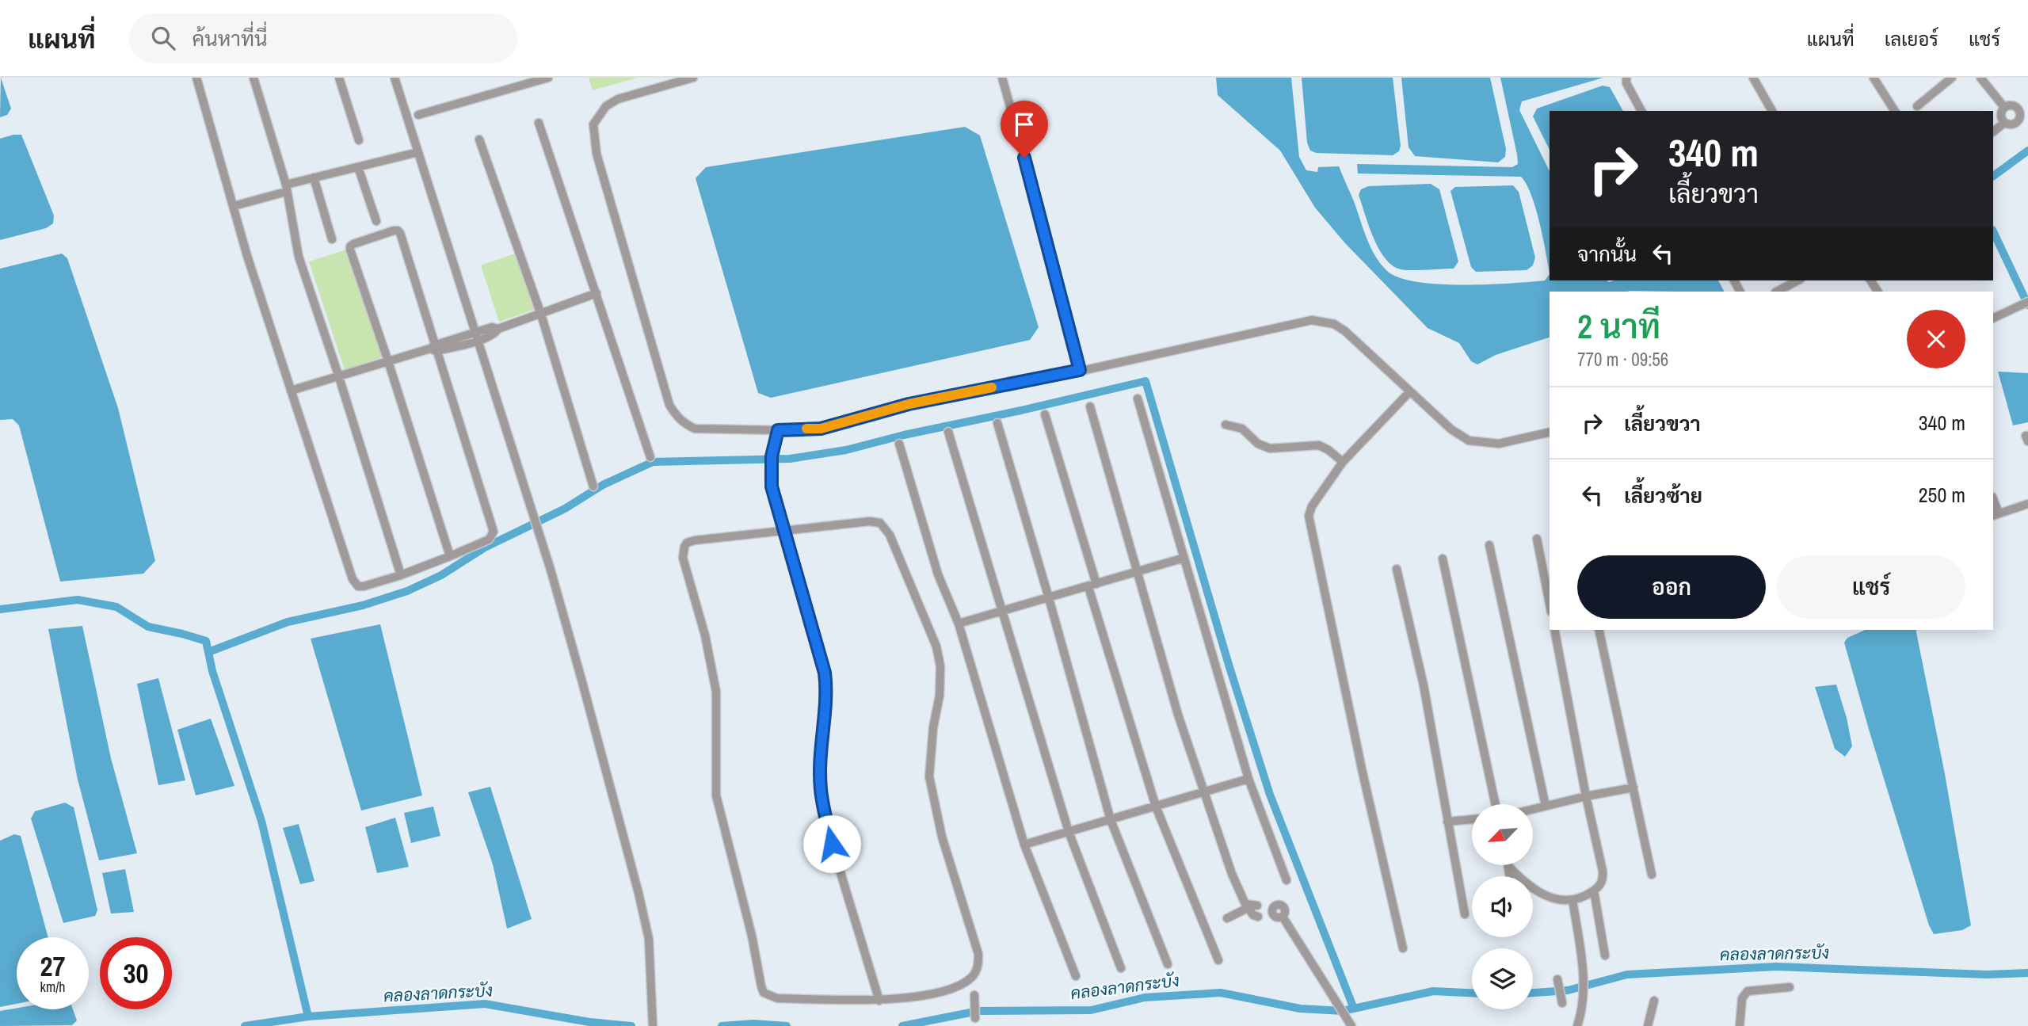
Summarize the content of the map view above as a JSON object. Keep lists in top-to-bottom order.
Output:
{
  "water": ["คลองลาดกระบัง"],
  "north": "bottom left",
  "page": {
    "header": "แผนที่",
    "search": "ค้นหาที่นี่",
    "nav": ["แผนที่", "เลเยอร์", "แชร์"],
    "turn": ["340 m", "เลี้ยวขวา"],
    "then": "จากนั้น",
    "heading": ["2 นาที", "770 m · 09:56"],
    "list": [
      {
        "name": "เลี้ยวขวา",
        "value": "340 m"
      },
      {
        "name": "เลี้ยวซ้าย",
        "value": "250 m"
      }
    ],
    "buttons": ["ออก", "แชร์"],
    "speed": "27 km/h",
    "limit": "30"
  }
}
